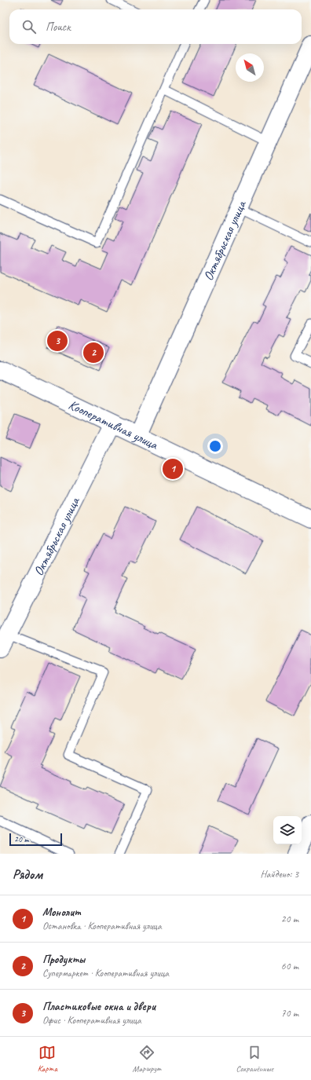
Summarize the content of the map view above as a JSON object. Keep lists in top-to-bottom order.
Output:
{
  "streets": {
    "street": ["Октябрьская улица", "Кооперативная улица"]
  },
  "crossings": [
    ["Октябрьская улица", "Кооперативная улица"]
  ],
  "scale_bar": "20 m",
  "north": "top left",
  "page": {
    "search": "Поиск",
    "pins": ["3", "2", "1"],
    "scale": "20 m",
    "heading": ["Рядом", "Найдено: 3"],
    "list": [
      {
        "mark": "1",
        "name": "Монолит",
        "note": "Остановка · Кооперативная улица",
        "value": "20 m"
      },
      {
        "mark": "2",
        "name": "Продукты",
        "note": "Супермаркет · Кооперативная улица",
        "value": "60 m"
      },
      {
        "mark": "3",
        "name": "Пластиковые окна и двери",
        "note": "Офис · Кооперативная улица",
        "value": "70 m"
      }
    ],
    "nav": ["Карта", "Маршрут", "Сохранённые"]
  }
}
